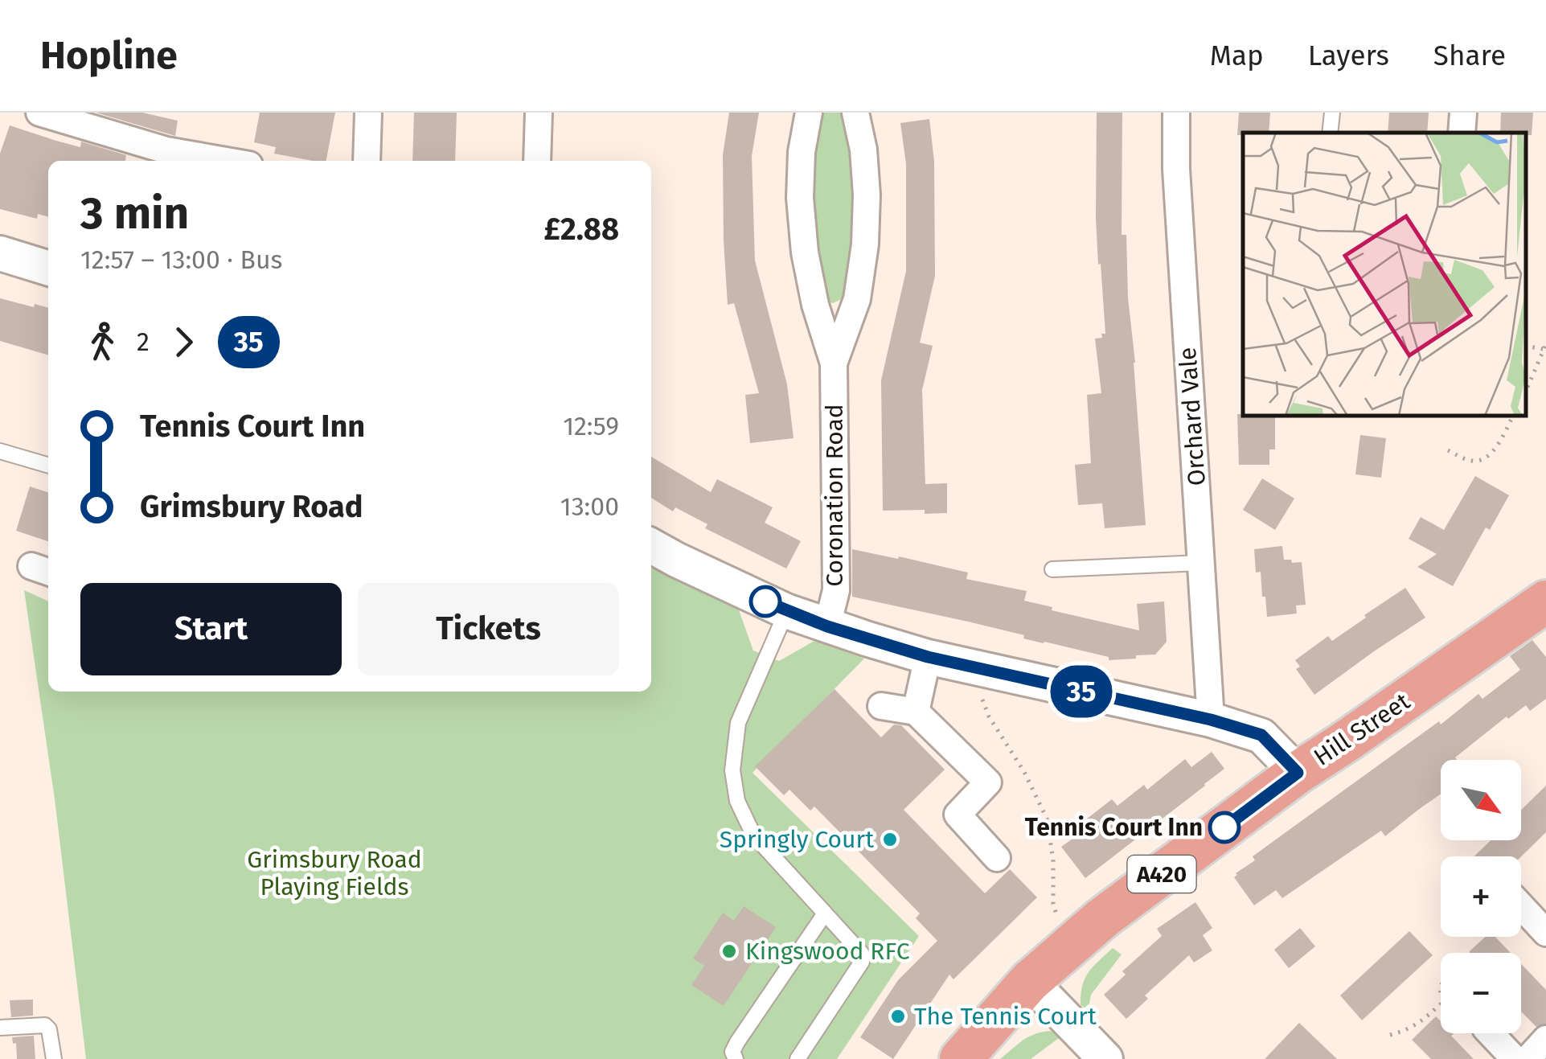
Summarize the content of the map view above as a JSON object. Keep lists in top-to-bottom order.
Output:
{
  "streets": {
    "main road": ["Hill Street", "A420"],
    "street": ["Orchard Vale", "Coronation Road"]
  },
  "crossings": [
    ["Hill Street", "A420"]
  ],
  "parks": ["Grimsbury Road Playing Fields"],
  "places": [
    "Tennis Court Inn",
    "Springly Court",
    "Kingswood RFC",
    "The Tennis Court"
  ],
  "lines": ["bus line 35"],
  "north": "bottom right",
  "page": {
    "header": "Hopline",
    "nav": ["Map", "Layers", "Share"],
    "on_map": "35",
    "heading": ["3 min", "12:57 – 13:00 · Bus", "£2.88"],
    "legs": ["2", "35"],
    "list": [
      {
        "name": "Tennis Court Inn",
        "value": "12:59"
      },
      {
        "name": "Grimsbury Road",
        "value": "13:00"
      }
    ],
    "buttons": ["Start", "Tickets"],
    "map_buttons": ["+", "−"]
  }
}
